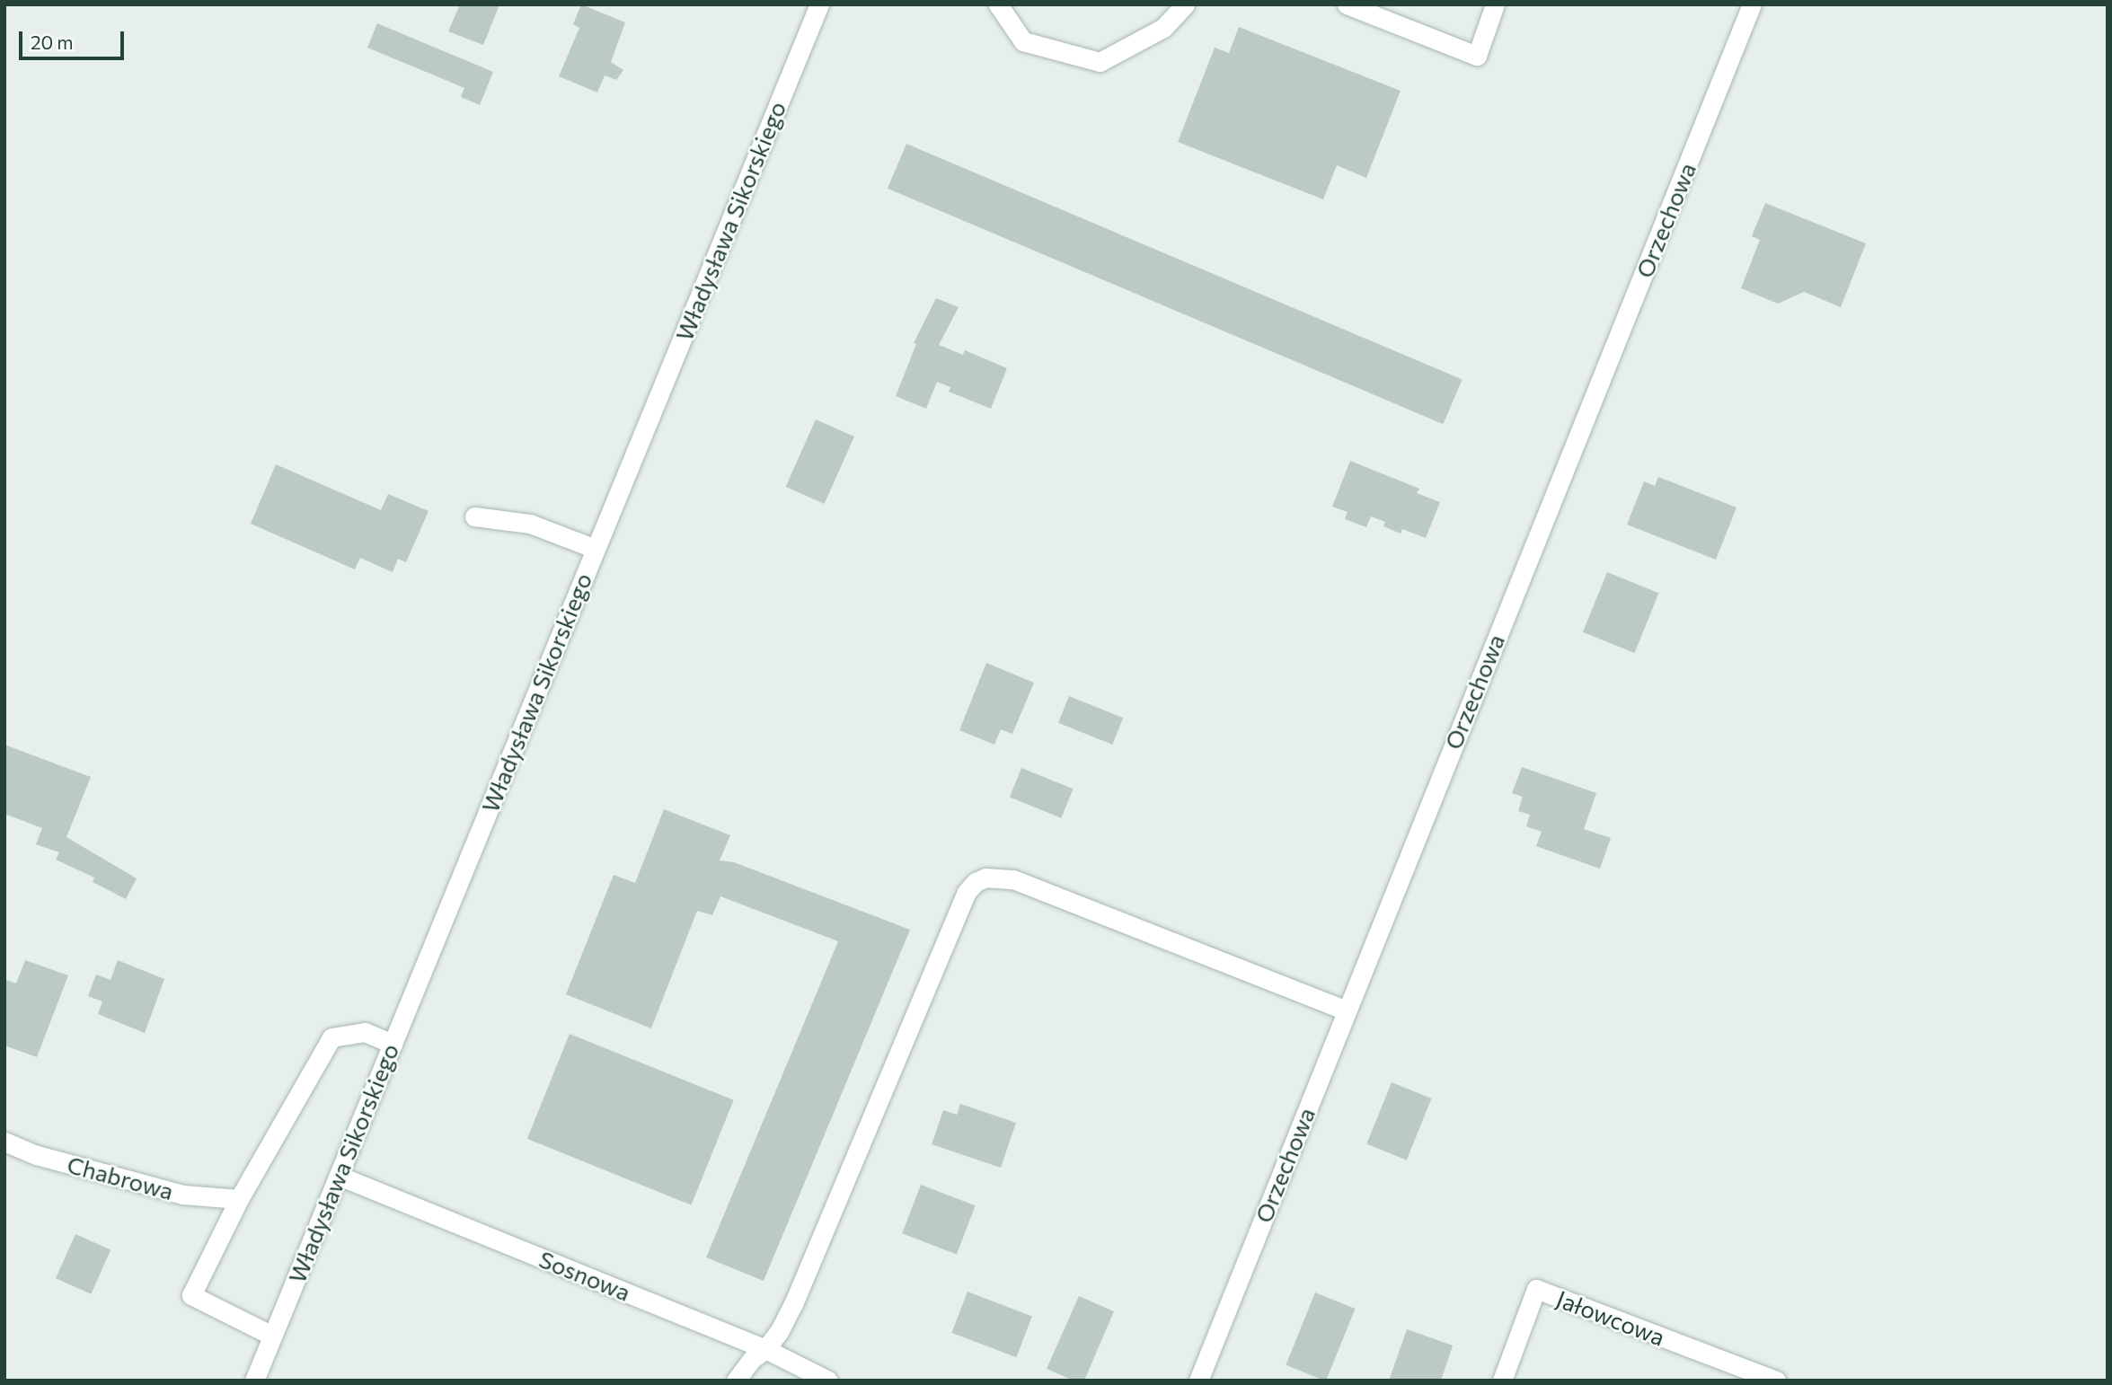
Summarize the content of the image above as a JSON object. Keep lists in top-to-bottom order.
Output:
{
  "streets": {
    "street": [
      "Orzechowa",
      "Władysława Sikorskiego",
      "Chabrowa",
      "Sosnowa",
      "Jałowcowa"
    ]
  },
  "crossings": [
    ["Władysława Sikorskiego", "Sosnowa"]
  ],
  "scale_bar": "20 m"
}
